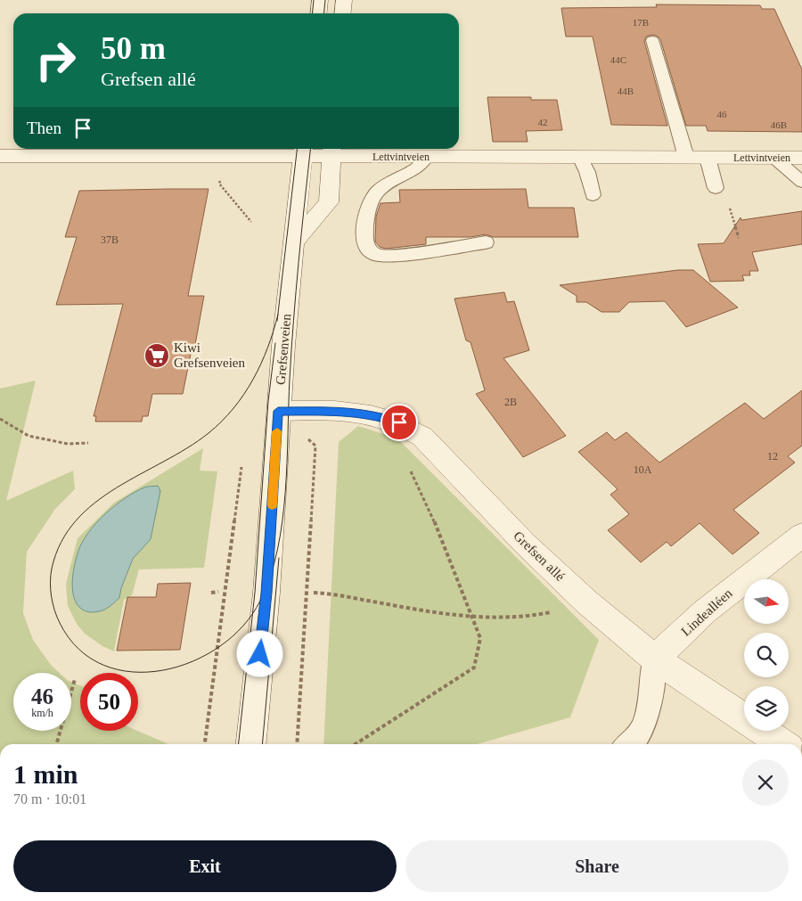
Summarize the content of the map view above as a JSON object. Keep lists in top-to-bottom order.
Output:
{
  "streets": {
    "street": [
      "Lettvintveien",
      "Grefsenveien",
      "Grefsen allé",
      "Lindealléen"
    ]
  },
  "crossings": [
    ["Lettvintveien", "Grefsenveien"],
    ["Grefsenveien", "Grefsen allé"],
    ["Grefsen allé", "Lindealléen"]
  ],
  "places": {
    "supermarket": ["Kiwi Grefsenveien"]
  },
  "house_numbers": [
    "17B",
    "44C",
    "44B",
    "46",
    "42",
    "46B",
    "37B",
    "2B",
    "12",
    "10A"
  ],
  "north": "right",
  "page": {
    "turn": ["50 m", "Grefsen allé"],
    "then": "Then",
    "speed": "46 km/h",
    "limit": "50",
    "heading": ["1 min", "70 m · 10:01"],
    "buttons": ["Exit", "Share"]
  }
}
